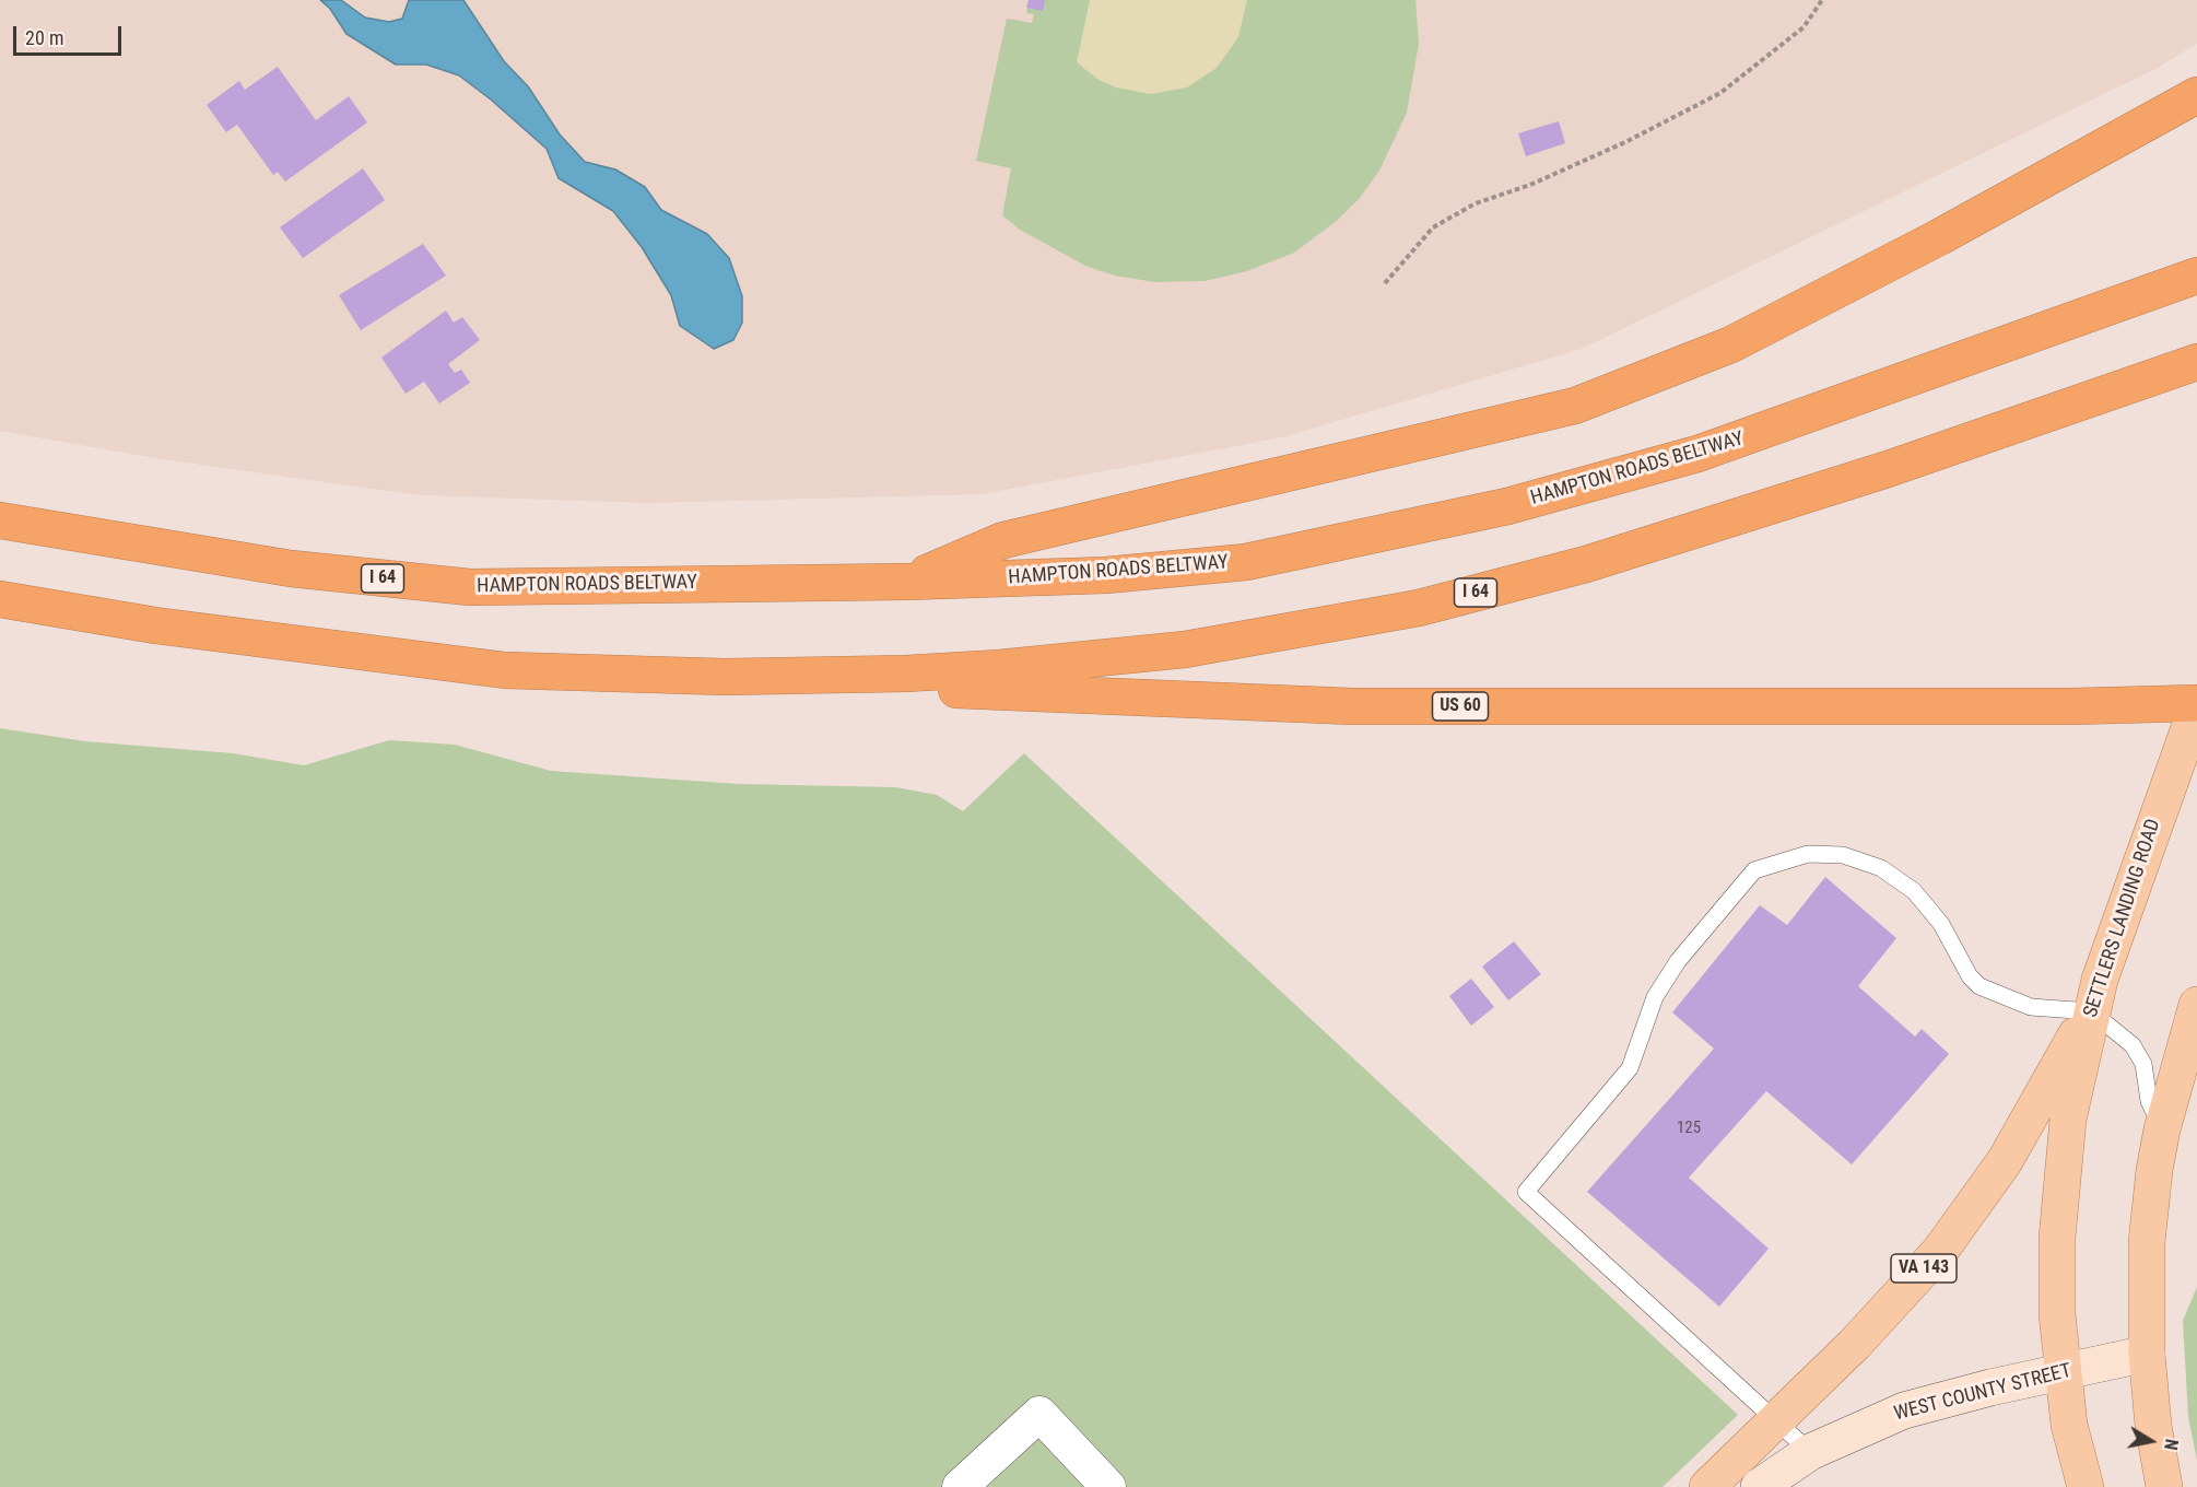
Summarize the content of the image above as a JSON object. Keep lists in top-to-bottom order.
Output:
{
  "streets": {
    "highway": ["HAMPTON ROADS BELTWAY", "I 64", "US 60"],
    "main road": ["SETTLERS LANDING ROAD", "VA 143", "WEST COUNTY STREET"]
  },
  "crossings": [
    ["I 64", "US 60"],
    ["US 60", "SETTLERS LANDING ROAD"],
    ["SETTLERS LANDING ROAD", "VA 143"],
    ["SETTLERS LANDING ROAD", "WEST COUNTY STREET"]
  ],
  "house_numbers": ["125"],
  "scale_bar": "20 m",
  "north": "right"
}
